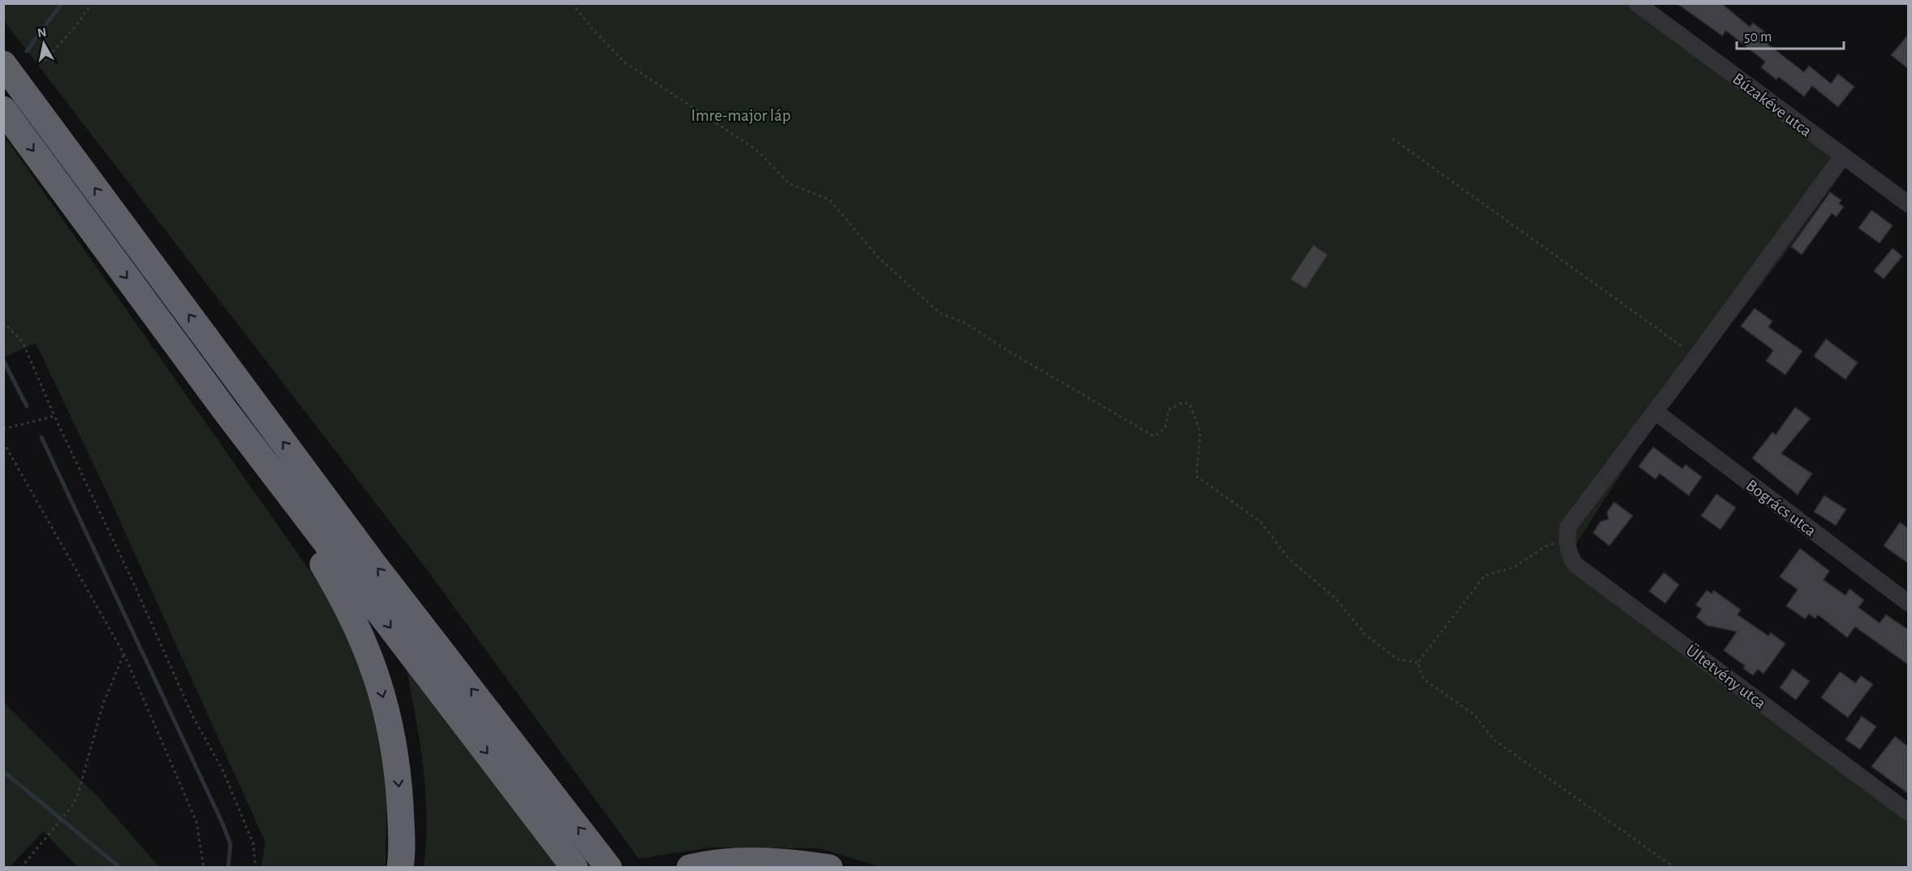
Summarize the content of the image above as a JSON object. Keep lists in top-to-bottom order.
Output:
{
  "streets": {
    "street": ["Búzakéve utca", "Bogrács utca", "Ültetvény utca"]
  },
  "parks": ["Imre-major láp"],
  "scale_bar": "50 m",
  "north": "top"
}
